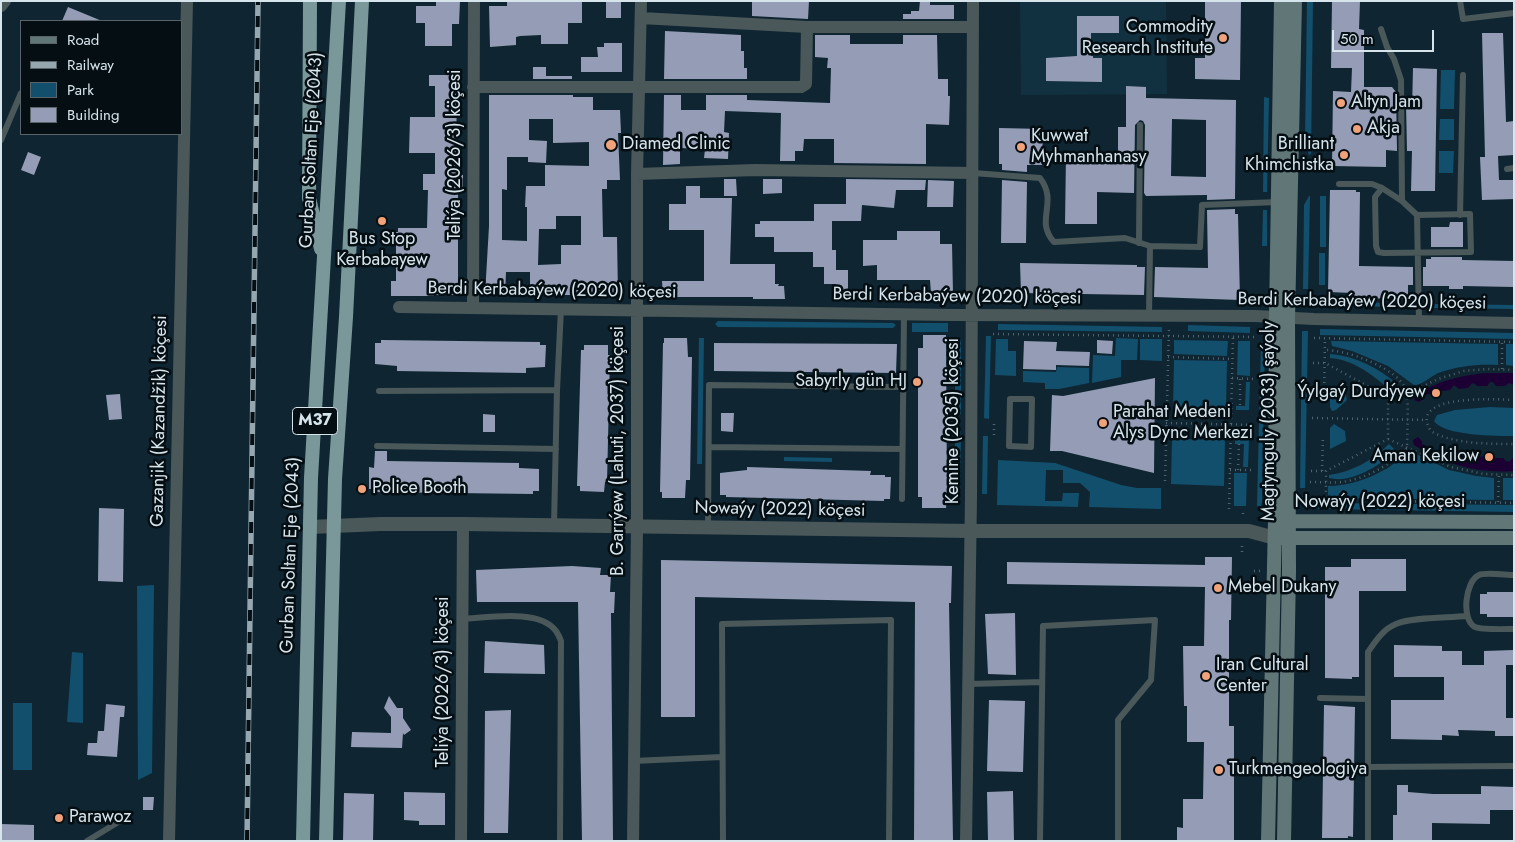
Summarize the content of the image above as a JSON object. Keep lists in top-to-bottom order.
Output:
{
  "streets": {
    "highway": ["Gurban Soltan Eje (2043)", "M37"],
    "main road": ["Magtymguly (2033) şaýoly", "Nowaýy (2022) köçesi"],
    "street": [
      "Teliýa (2026/3) köçesi",
      "Berdi Kerbabaýew (2020) köçesi",
      "Gazanjik (Kazandžik) köçesi",
      "Kemine (2035) köçesi",
      "B. Garrýew (Lahuti, 2037) köçesi"
    ]
  },
  "crossings": [
    ["Gurban Soltan Eje (2043)", "Nowaýy (2022) köçesi"],
    ["Teliýa (2026/3) köçesi", "Berdi Kerbabaýew (2020) köçesi"],
    ["Teliýa (2026/3) köçesi", "Nowaýy (2022) köçesi"],
    ["Berdi Kerbabaýew (2020) köçesi", "Kemine (2035) köçesi"],
    ["Berdi Kerbabaýew (2020) köçesi", "Magtymguly (2033) şaýoly"],
    ["Berdi Kerbabaýew (2020) köçesi", "B. Garrýew (Lahuti, 2037) köçesi"],
    ["M37", "Nowaýy (2022) köçesi"],
    ["Kemine (2035) köçesi", "Nowaýy (2022) köçesi"],
    ["Magtymguly (2033) şaýoly", "Nowaýy (2022) köçesi"],
    ["B. Garrýew (Lahuti, 2037) köçesi", "Nowaýy (2022) köçesi"]
  ],
  "places": [
    "Commodity Research Institute",
    "Altyn Jam",
    "Akja",
    "Diamed Clinic",
    "Kuwwat Myhmanhanasy",
    "Brilliant Khimchistka",
    "Bus Stop Kerbabayew",
    "Sabyrly gün HJ",
    "Ýylgaý Durdýyew",
    "Parahat Medeni Alys Dync Merkezi",
    "Aman Kekilow",
    "Police Booth",
    "Mebel Dukany",
    "Iran Cultural Center",
    "Turkmengeologiya",
    "Parawoz"
  ],
  "legend": [
    "Road",
    "Railway",
    "Park",
    "Building"
  ],
  "scale_bar": "50 m"
}
